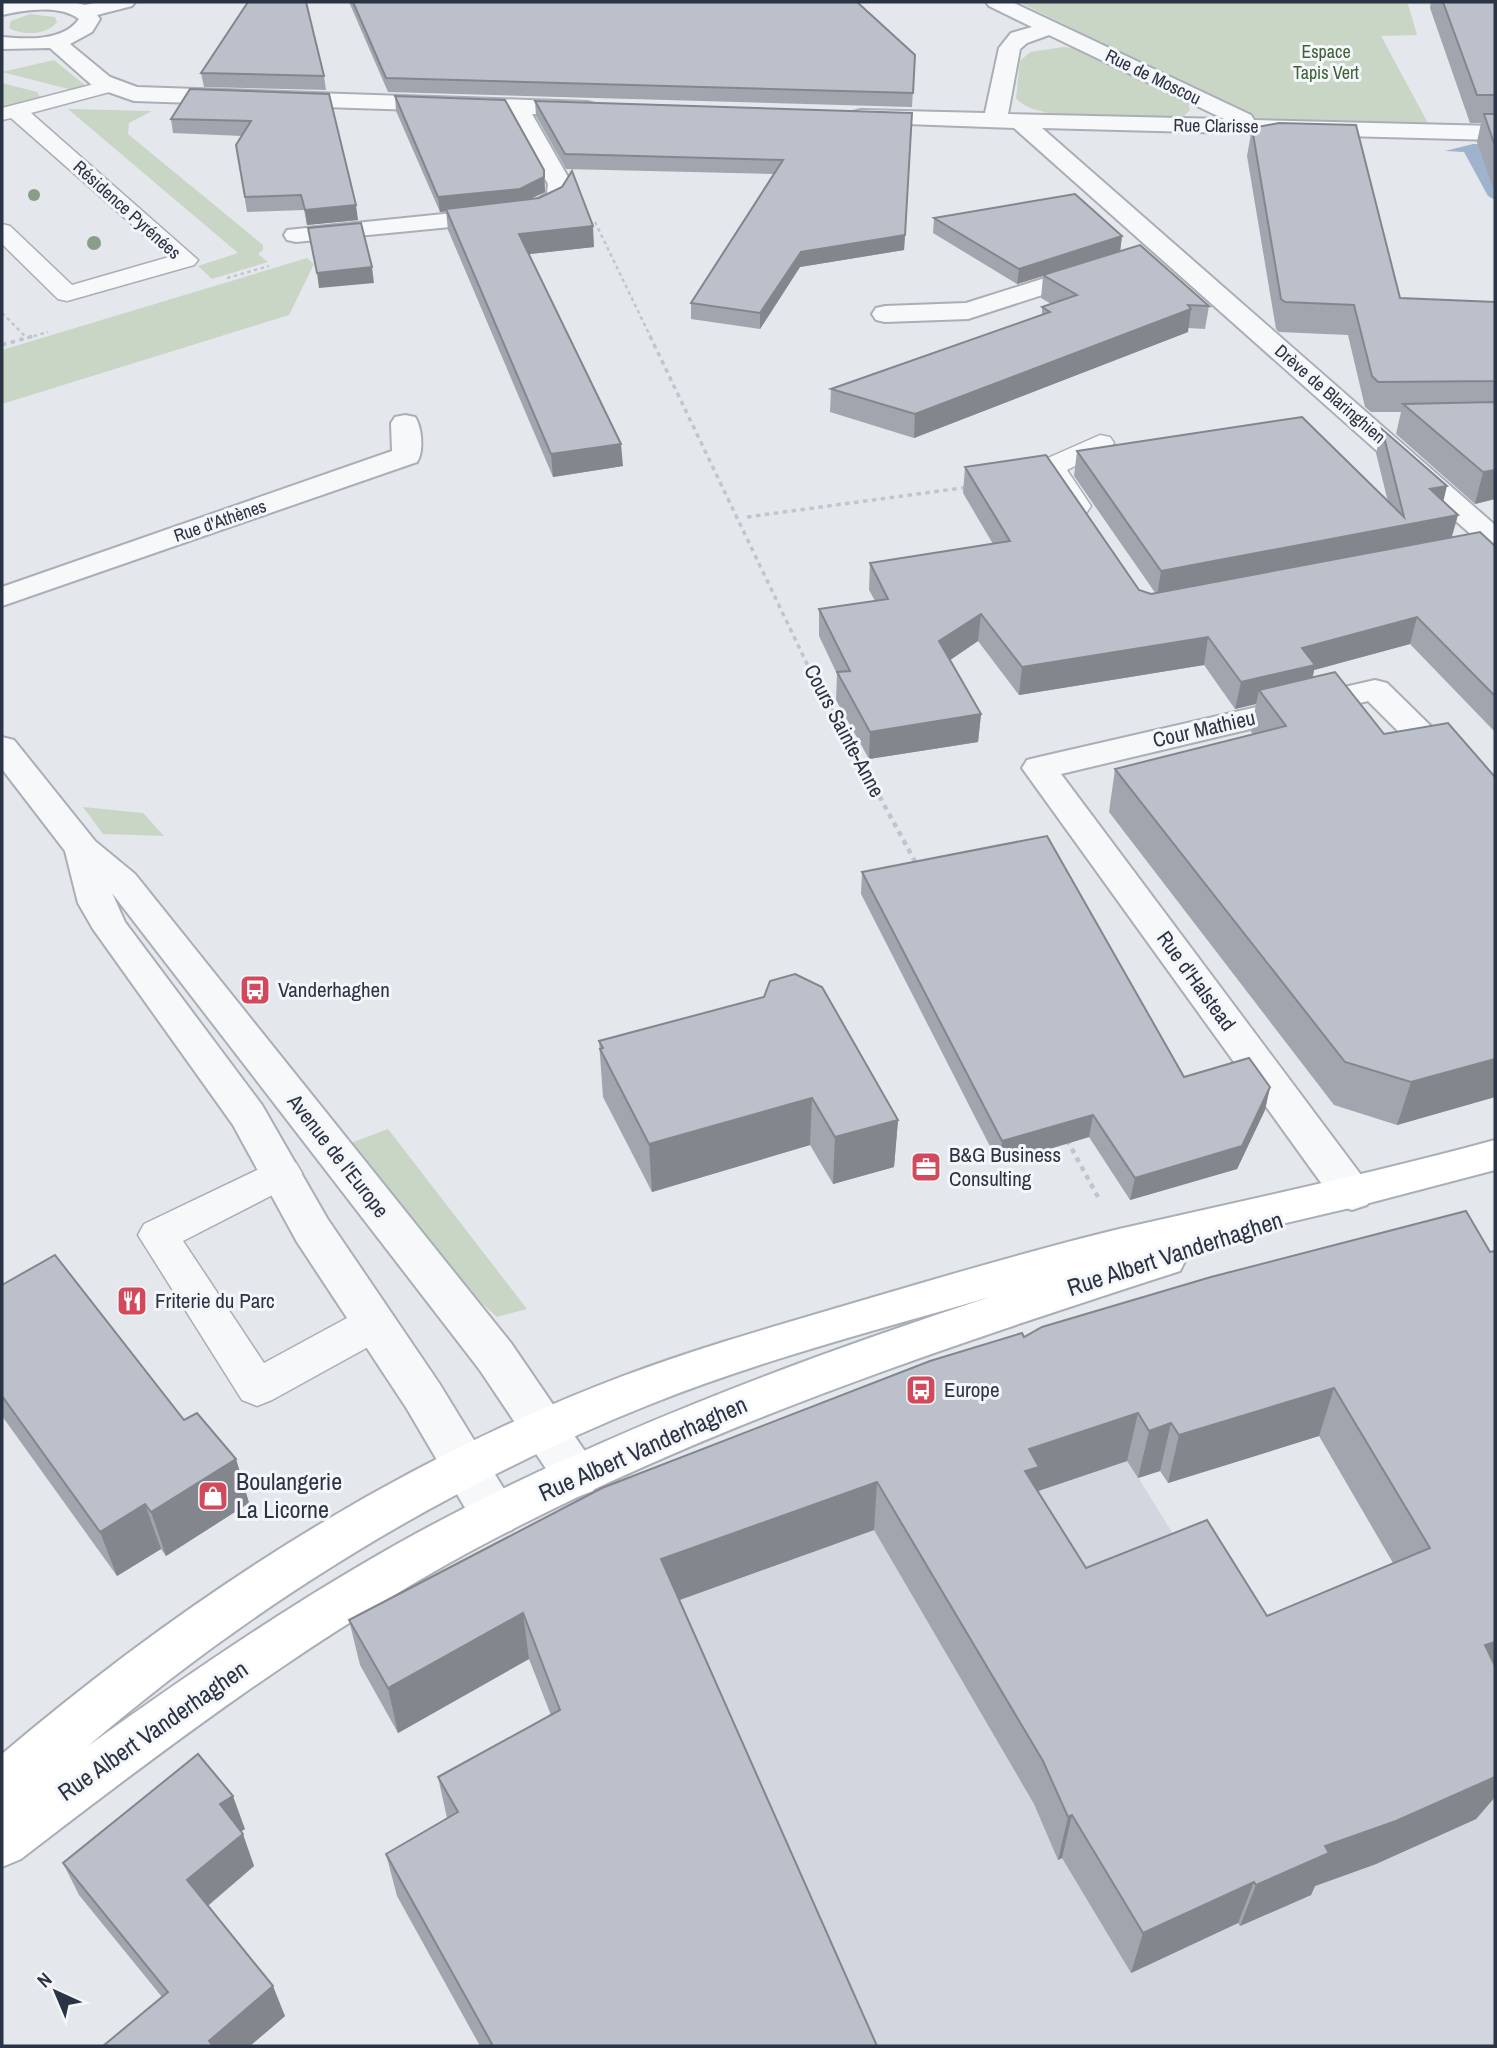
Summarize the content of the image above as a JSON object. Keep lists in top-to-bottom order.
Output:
{
  "streets": {
    "main road": ["Rue Albert Vanderhaghen"],
    "street": [
      "Rue de Moscou",
      "Rue Clarisse",
      "Drève de Blaringhien",
      "Rue d'Athènes",
      "Cour Mathieu",
      "Rue d'Halstead",
      "Avenue de l'Europe"
    ],
    "lane": ["Résidence Pyrénées"],
    "path": ["Cours Sainte-Anne"]
  },
  "crossings": [
    ["Rue de Moscou", "Rue Clarisse"],
    ["Rue Clarisse", "Drève de Blaringhien"],
    ["Cour Mathieu", "Rue d'Halstead"],
    ["Rue d'Halstead", "Rue Albert Vanderhaghen"],
    ["Avenue de l'Europe", "Rue Albert Vanderhaghen"]
  ],
  "parks": ["Espace Tapis Vert"],
  "places": {
    "bus stop": ["Vanderhaghen", "Europe"],
    "office": ["B&G Business Consulting"],
    "restaurant": ["Friterie du Parc"],
    "shop": ["Boulangerie La Licorne"]
  },
  "north": "top left"
}
